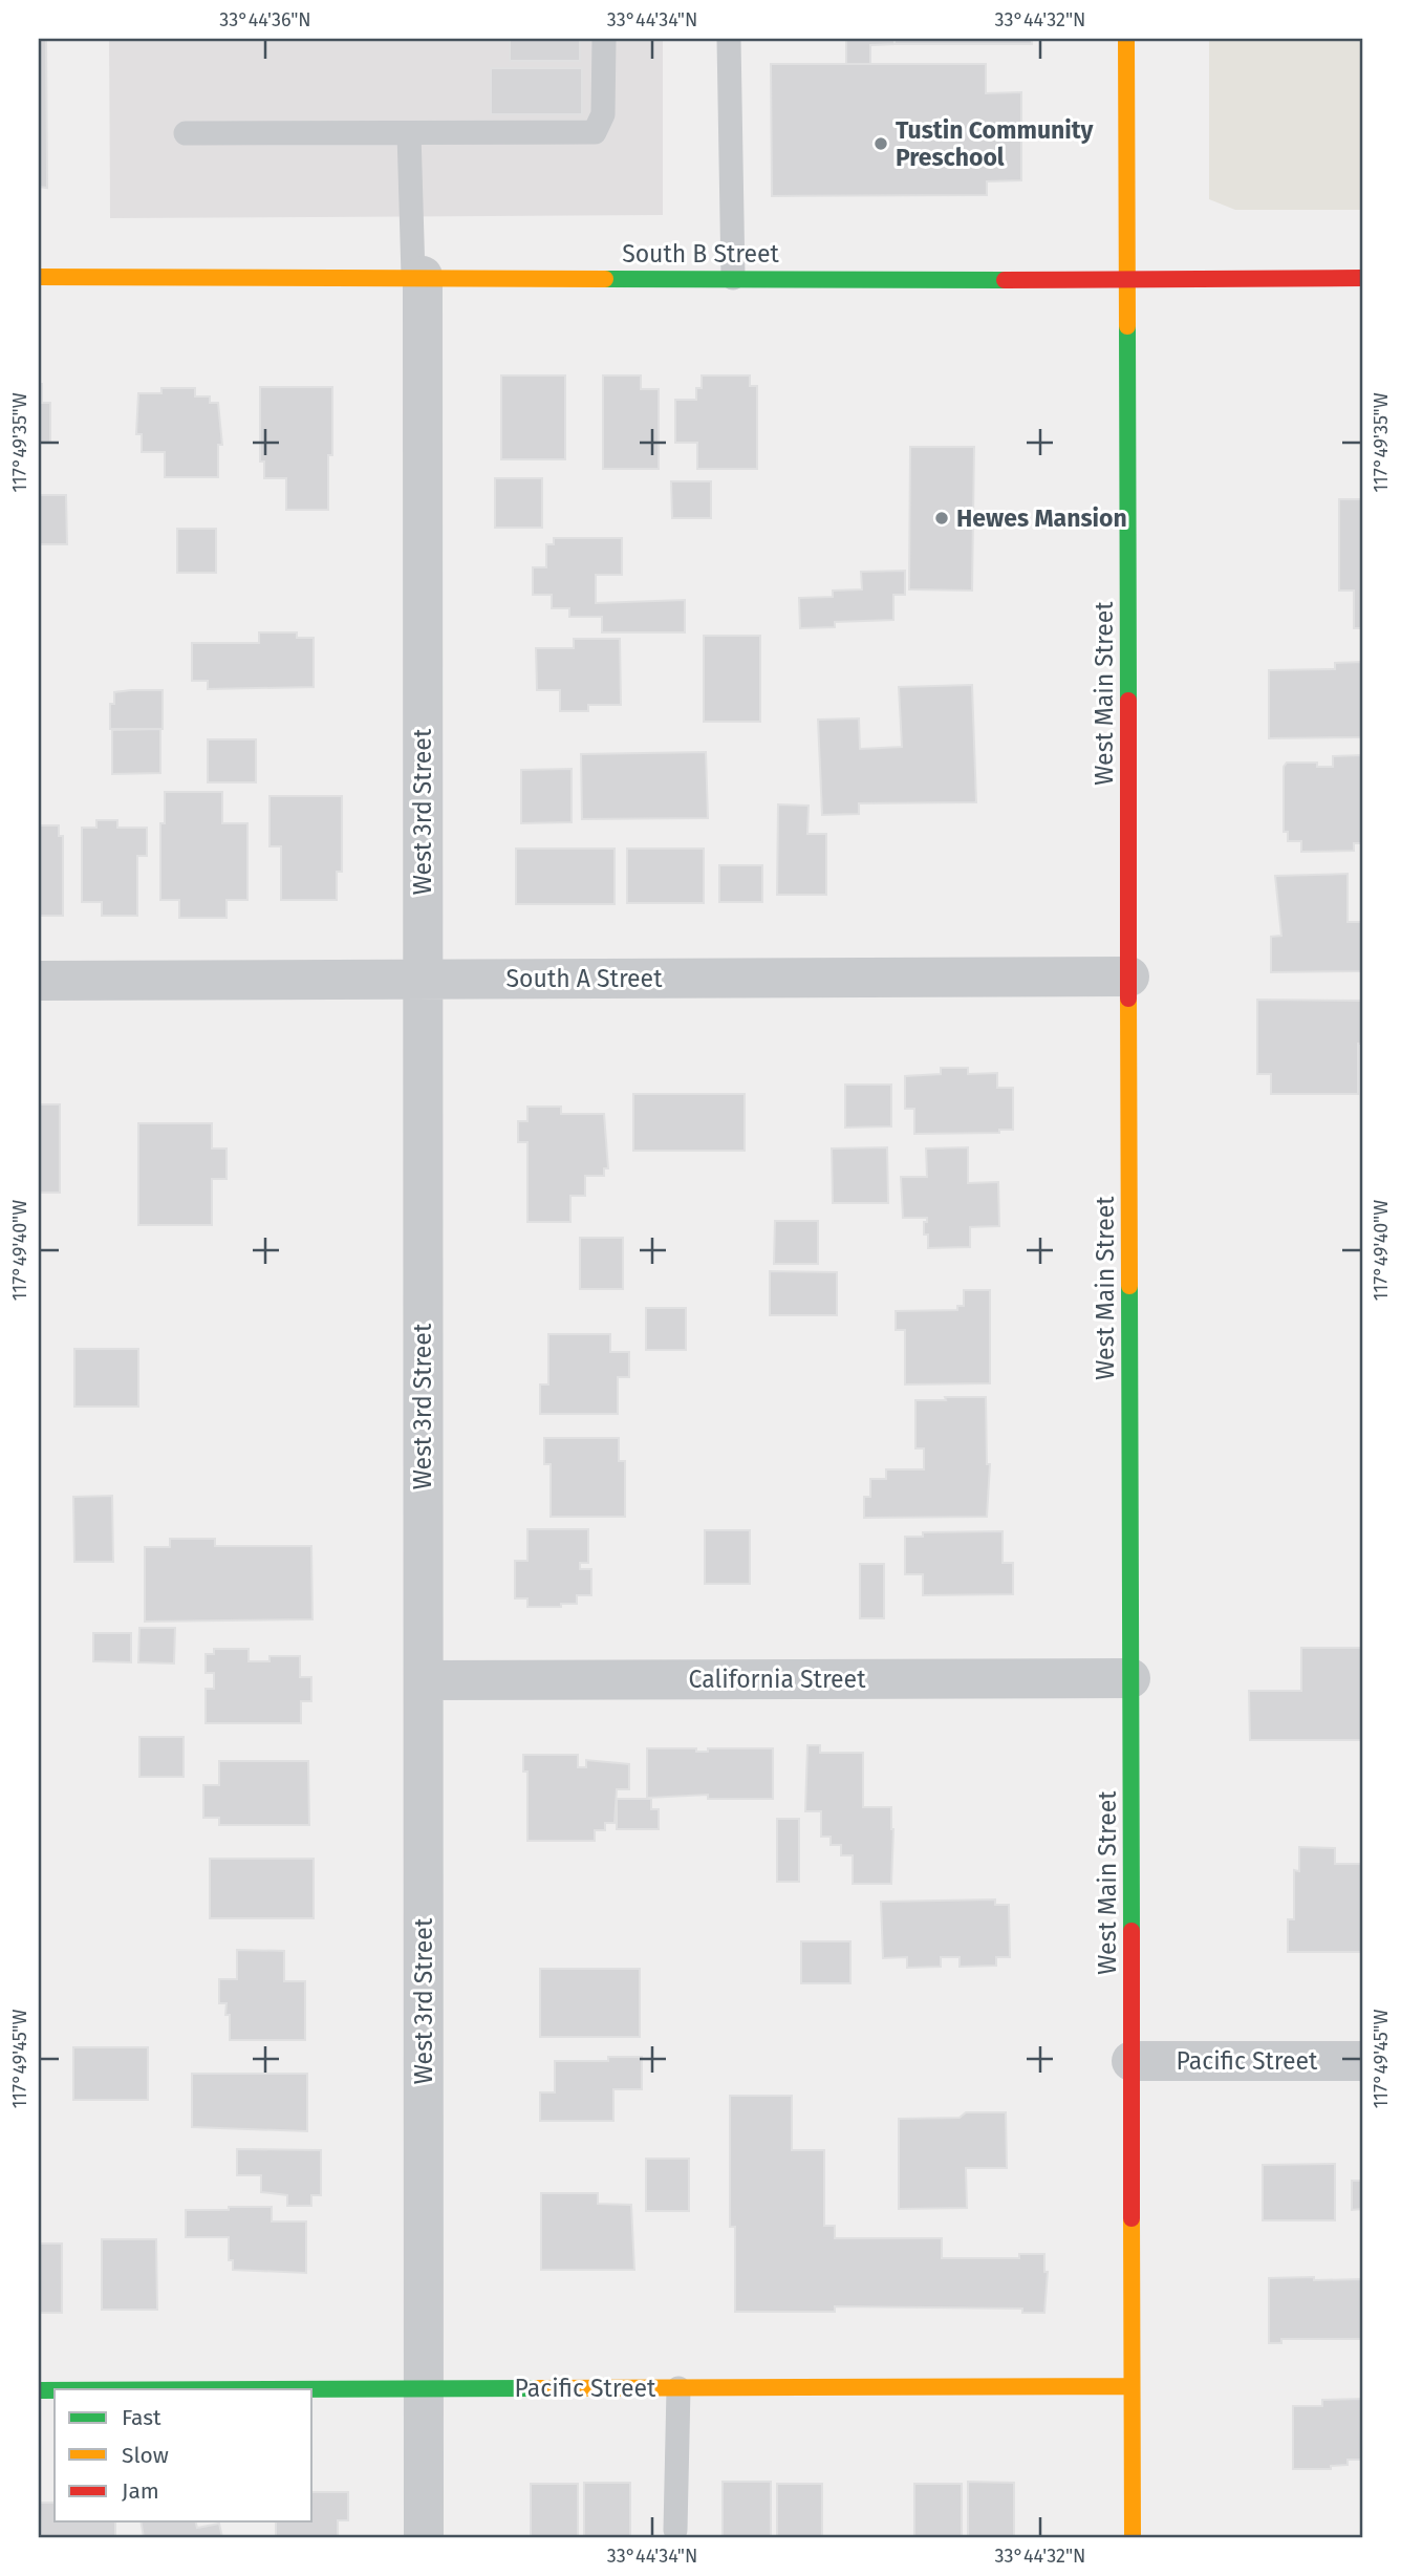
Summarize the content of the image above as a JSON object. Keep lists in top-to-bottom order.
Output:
{
  "streets": {
    "street": [
      "South B Street",
      "West Main Street",
      "West 3rd Street",
      "South A Street",
      "California Street",
      "Pacific Street"
    ]
  },
  "crossings": [
    ["South B Street", "West Main Street"],
    ["South B Street", "West 3rd Street"],
    ["West Main Street", "South A Street"],
    ["West Main Street", "California Street"],
    ["West Main Street", "Pacific Street"],
    ["West 3rd Street", "South A Street"],
    ["West 3rd Street", "California Street"],
    ["West 3rd Street", "Pacific Street"]
  ],
  "places": ["Tustin Community Preschool", "Hewes Mansion"],
  "legend": ["Fast", "Slow", "Jam"],
  "coordinates": [
    "33°44'36\"N",
    "33°44'34\"N",
    "33°44'32\"N",
    "117°49'35\"W",
    "117°49'40\"W",
    "117°49'45\"W"
  ]
}
